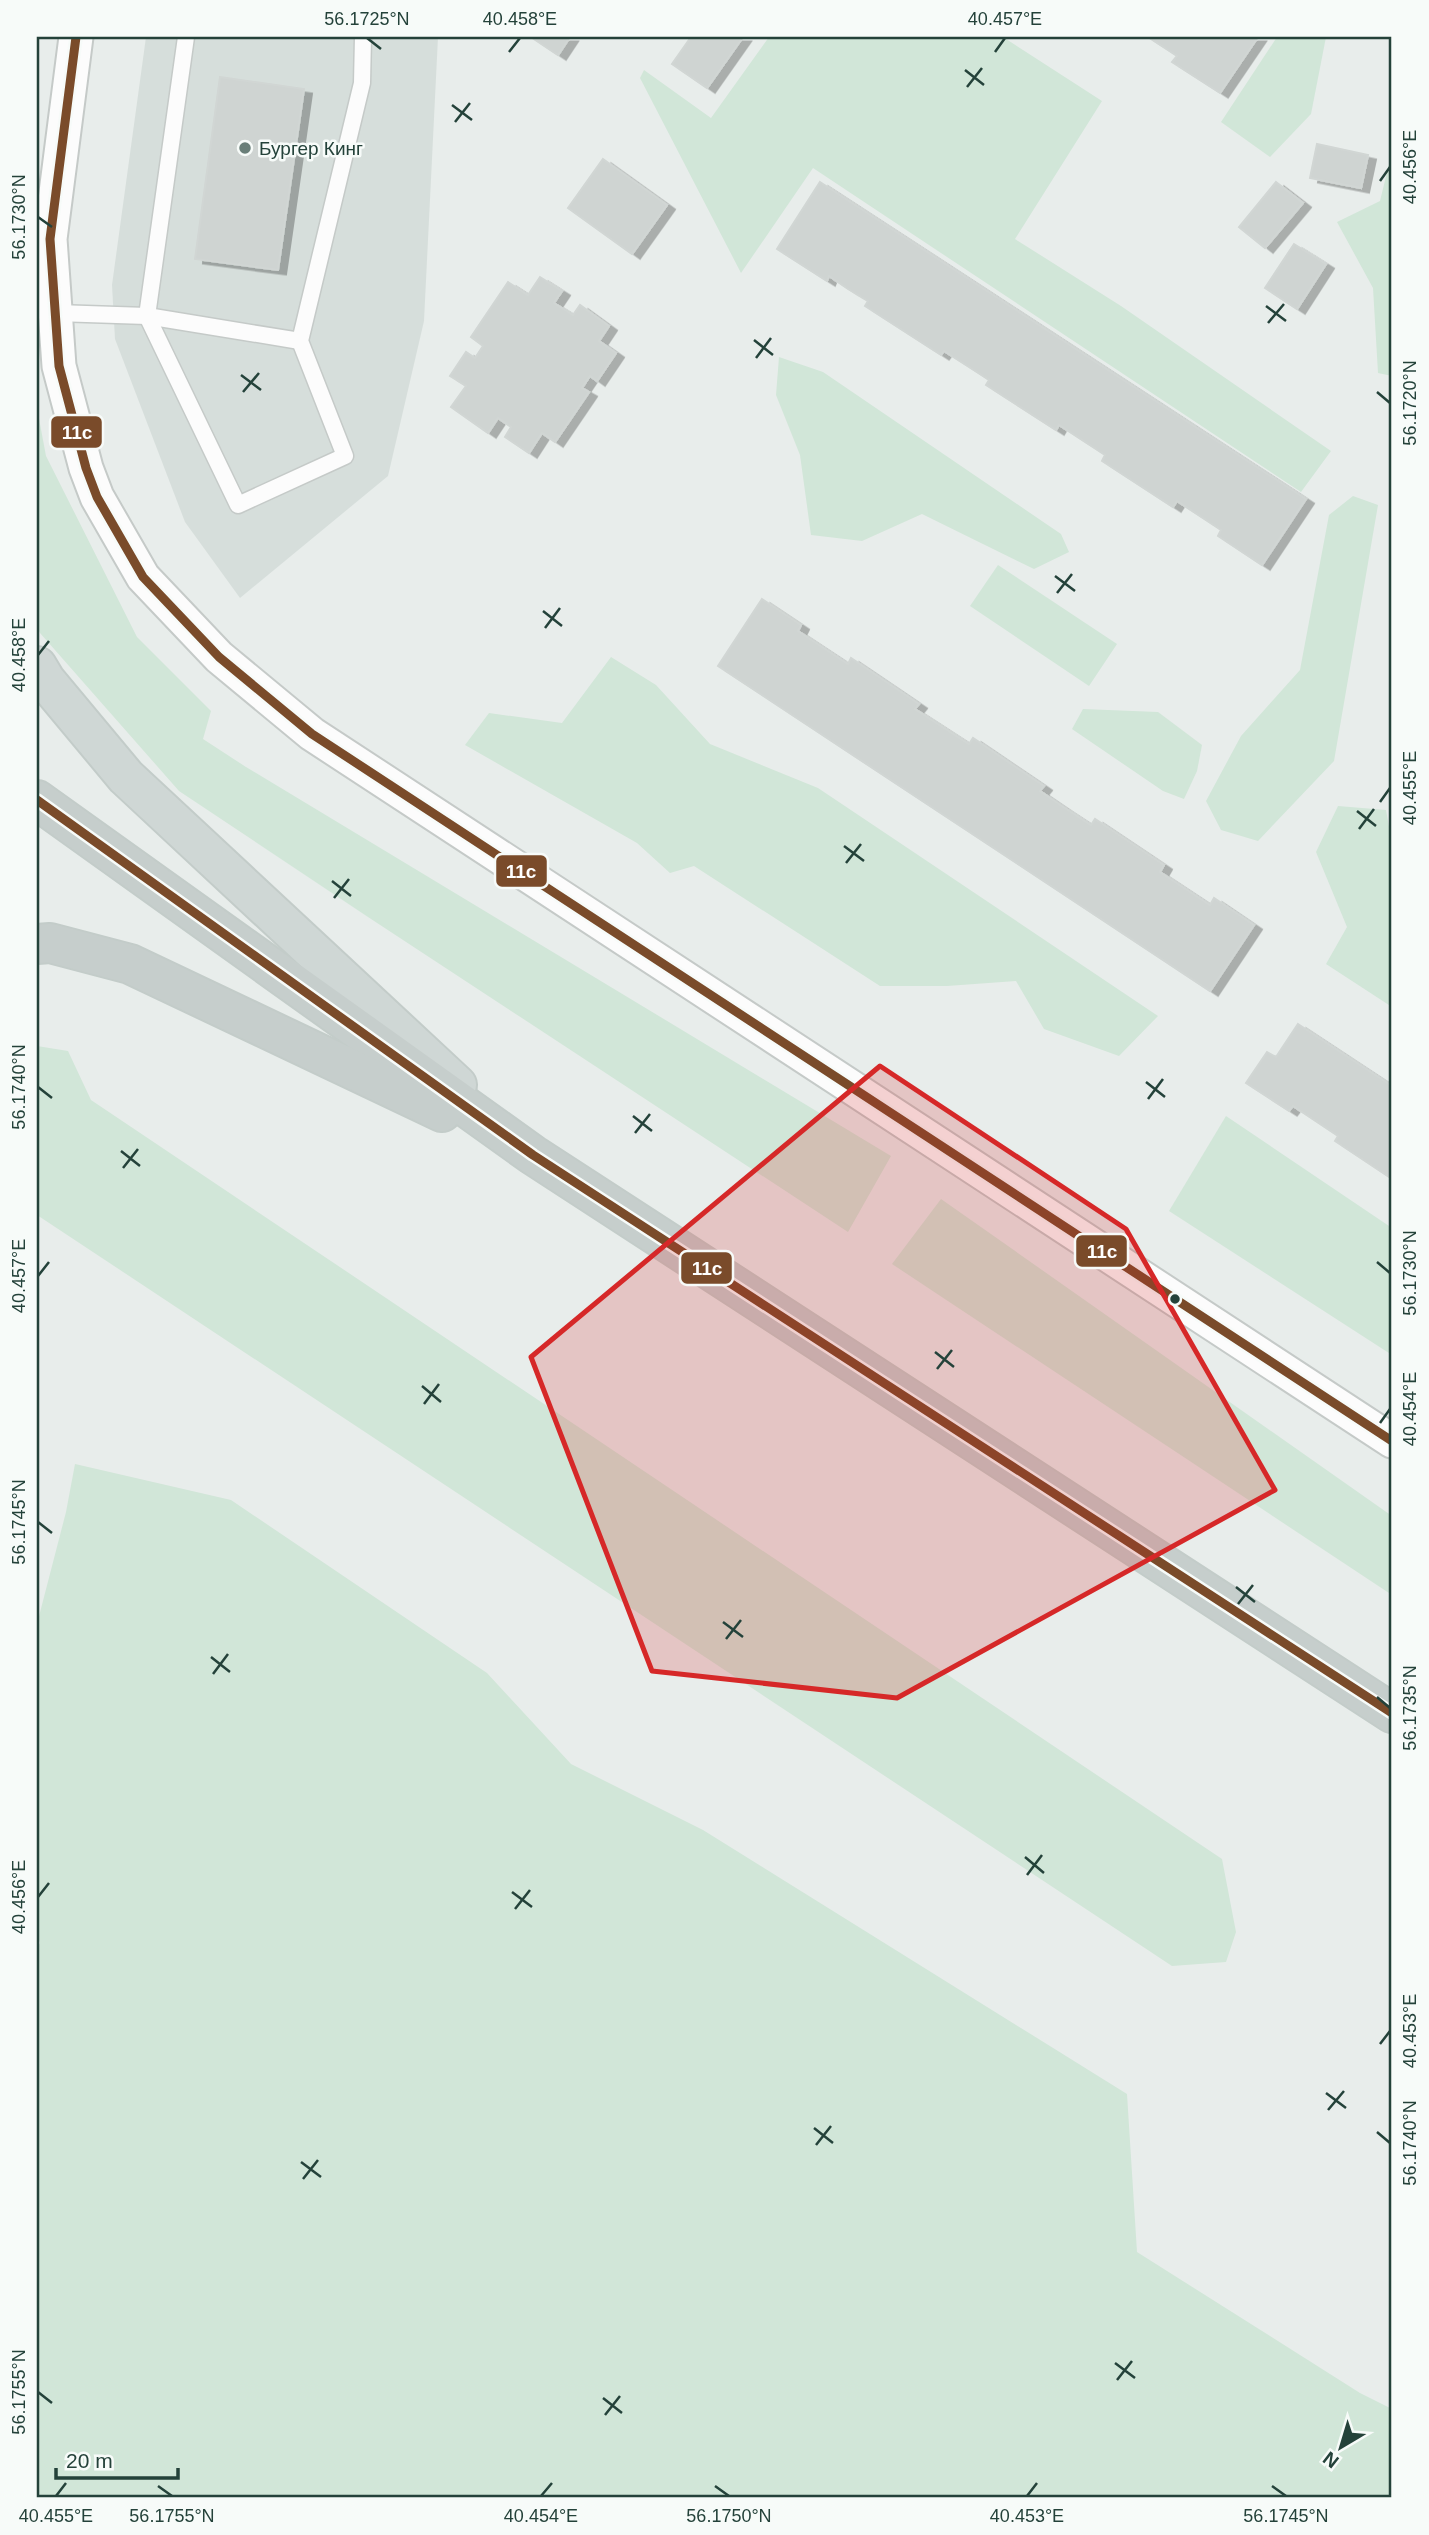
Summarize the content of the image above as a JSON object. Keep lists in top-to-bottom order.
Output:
{
  "places": ["Бургер Кинг"],
  "lines": ["transit line 11с"],
  "scale_bar": "20 m",
  "north": "bottom left",
  "coordinates": [
    "56.1725°N",
    "40.458°E",
    "40.457°E",
    "40.456°E",
    "56.1730°N",
    "56.1720°N",
    "40.455°E",
    "56.1740°N",
    "40.454°E",
    "56.1745°N",
    "56.1735°N",
    "40.453°E",
    "56.1755°N",
    "56.1750°N"
  ]
}
